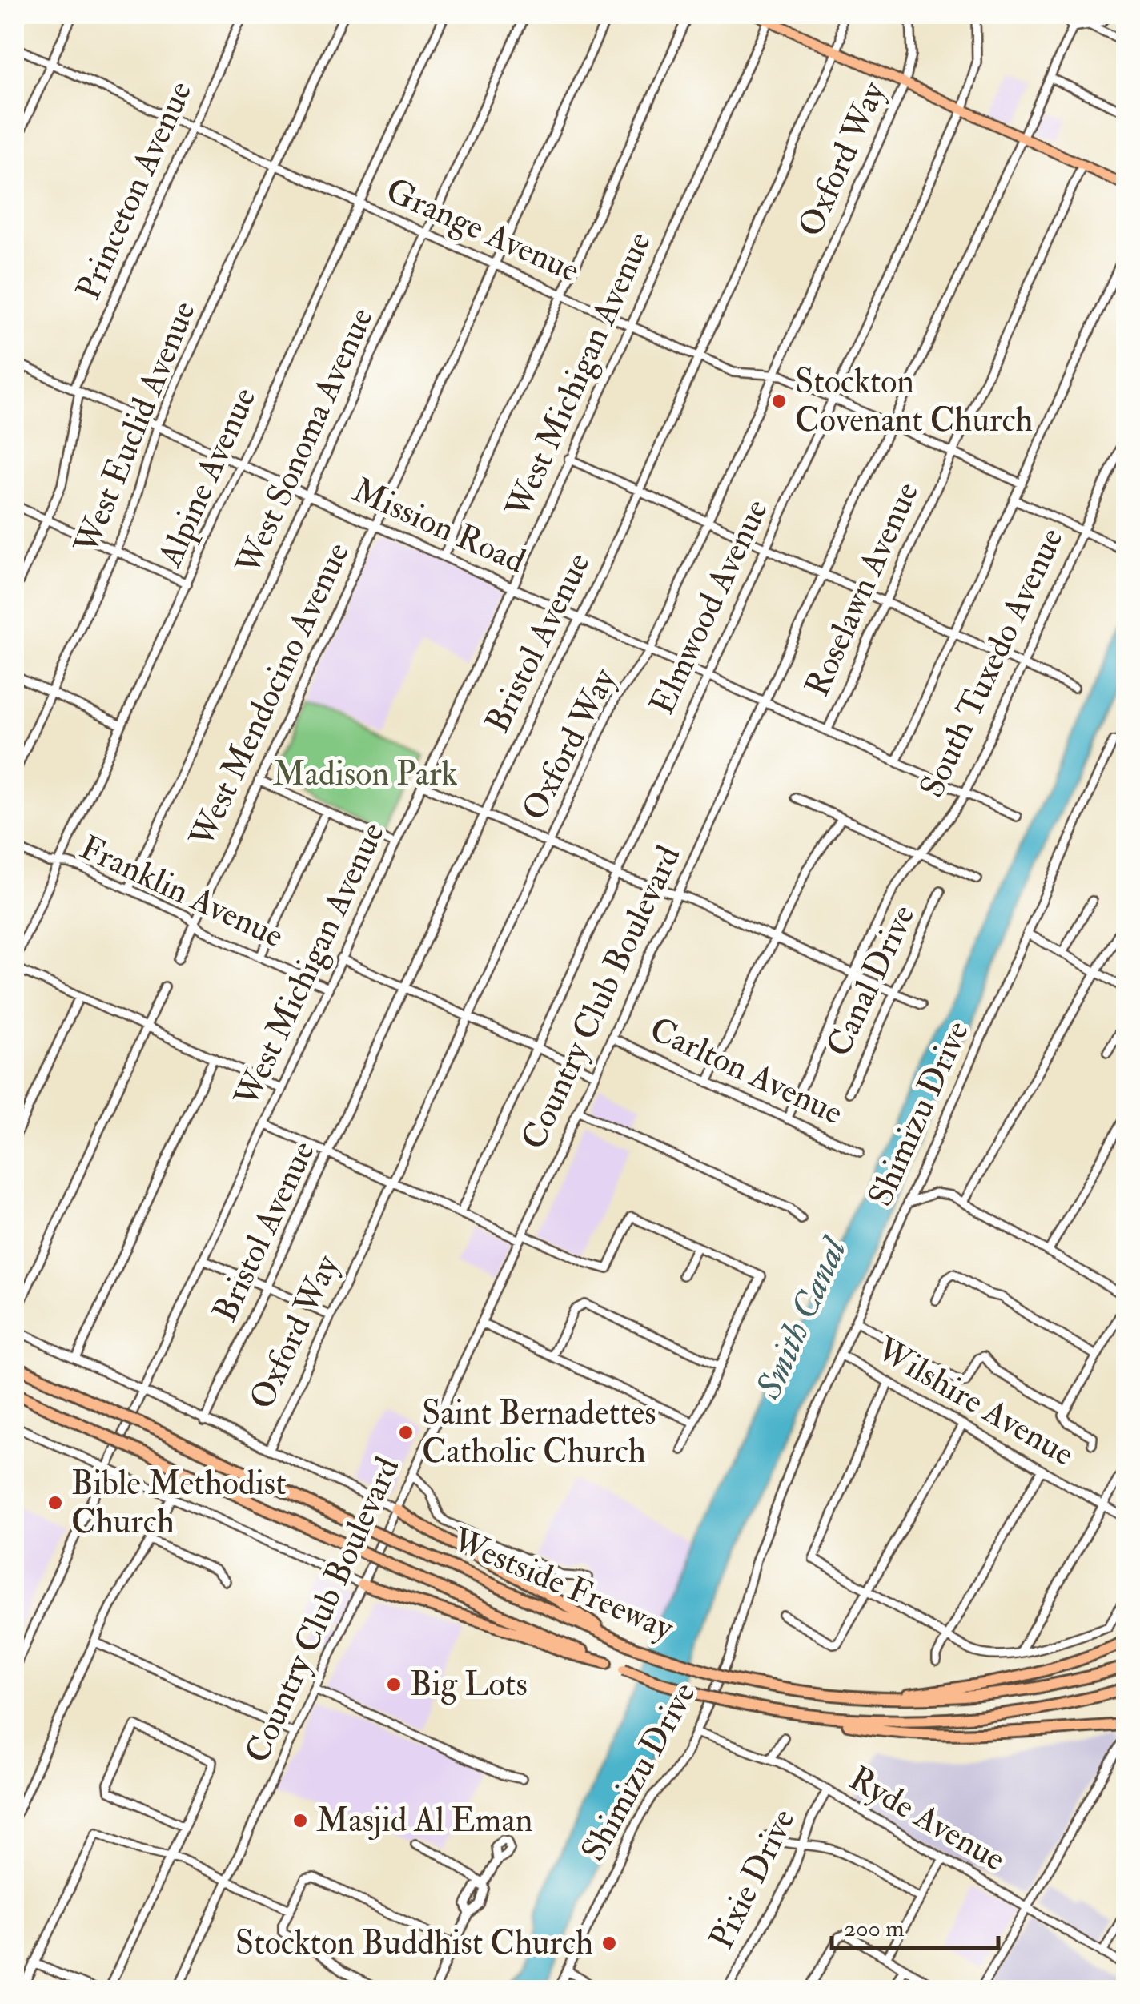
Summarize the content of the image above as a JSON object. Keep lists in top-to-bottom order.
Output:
{
  "streets": {
    "highway": ["Westside Freeway"],
    "street": [
      "Oxford Way",
      "Princeton Avenue",
      "Grange Avenue",
      "West Michigan Avenue",
      "West Euclid Avenue",
      "West Sonoma Avenue",
      "Alpine Avenue",
      "Mission Road",
      "Roselawn Avenue",
      "Elmwood Avenue",
      "Bristol Avenue",
      "South Tuxedo Avenue",
      "West Mendocino Avenue",
      "Franklin Avenue",
      "Canal Drive",
      "Country Club Boulevard",
      "Carlton Avenue",
      "Shimizu Drive",
      "Wilshire Avenue",
      "Ryde Avenue",
      "Pixie Drive"
    ]
  },
  "crossings": [
    ["Oxford Way", "Grange Avenue"],
    ["Oxford Way", "Mission Road"],
    ["Princeton Avenue", "Grange Avenue"],
    ["Princeton Avenue", "Mission Road"],
    ["Grange Avenue", "West Michigan Avenue"],
    ["Grange Avenue", "West Euclid Avenue"],
    ["Grange Avenue", "West Sonoma Avenue"],
    ["Grange Avenue", "Alpine Avenue"],
    ["Grange Avenue", "Roselawn Avenue"],
    ["Grange Avenue", "Elmwood Avenue"],
    ["Grange Avenue", "Bristol Avenue"],
    ["Grange Avenue", "West Mendocino Avenue"],
    ["Grange Avenue", "Country Club Boulevard"],
    ["West Michigan Avenue", "Mission Road"],
    ["West Michigan Avenue", "Franklin Avenue"],
    ["West Euclid Avenue", "Mission Road"],
    ["West Sonoma Avenue", "Mission Road"],
    ["West Sonoma Avenue", "Franklin Avenue"],
    ["Alpine Avenue", "Mission Road"],
    ["Alpine Avenue", "Franklin Avenue"],
    ["Mission Road", "Roselawn Avenue"],
    ["Mission Road", "Elmwood Avenue"],
    ["Mission Road", "Bristol Avenue"],
    ["Mission Road", "South Tuxedo Avenue"],
    ["Mission Road", "West Mendocino Avenue"],
    ["Mission Road", "Country Club Boulevard"],
    ["South Tuxedo Avenue", "Carlton Avenue"],
    ["West Mendocino Avenue", "Franklin Avenue"],
    ["Country Club Boulevard", "Carlton Avenue"],
    ["Shimizu Drive", "Wilshire Avenue"],
    ["Shimizu Drive", "Ryde Avenue"],
    ["Ryde Avenue", "Pixie Drive"]
  ],
  "water": ["Smith Canal"],
  "parks": ["Madison Park"],
  "places": [
    "Stockton Covenant Church",
    "Saint Bernadettes Catholic Church",
    "Bible Methodist Church",
    "Big Lots",
    "Masjid Al Eman",
    "Stockton Buddhist Church"
  ],
  "scale_bar": "200 m"
}
